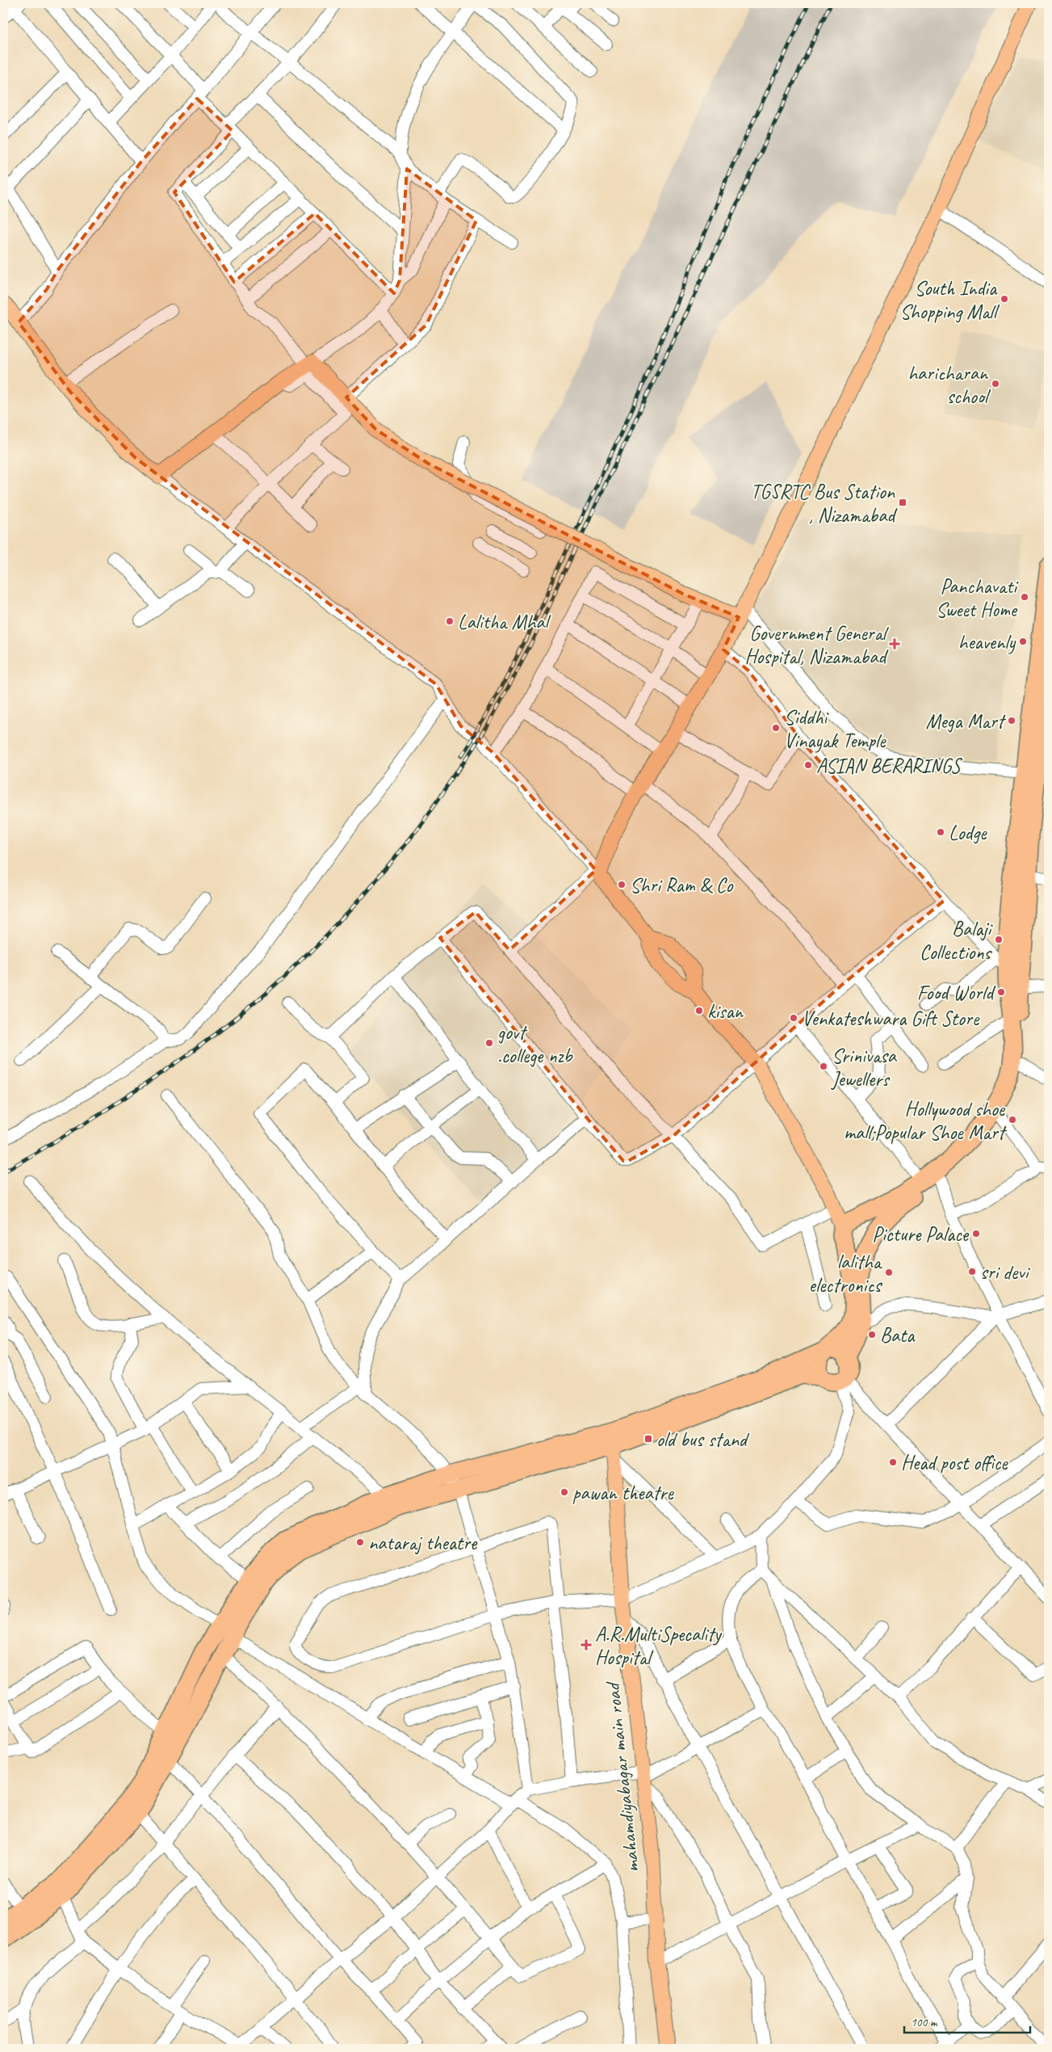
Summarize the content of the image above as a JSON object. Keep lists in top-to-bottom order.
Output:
{
  "streets": {
    "main road": ["mahamdiyabagar main road"]
  },
  "places": {
    "other": [
      "South India Shopping Mall",
      "haricharan school",
      "Panchavati Sweet Home",
      "Lalitha Mhal",
      "heavenly",
      "Mega Mart",
      "Siddhi Vinayak Temple",
      "ASIAN BERARINGS",
      "Lodge",
      "Shri Ram & Co",
      "Balaji Collections",
      "Food World",
      "kisan",
      "Venkateshwara Gift Store",
      "govt .college nzb",
      "Srinivasa Jewellers",
      "Hollywood shoe mall;Popular Shoe Mart",
      "Picture Palace",
      "sri devi",
      "lalitha electronics",
      "Bata",
      "Head post office",
      "pawan theatre",
      "nataraj theatre"
    ],
    "transit": ["TGSRTC Bus Station , Nizamabad", "old bus stand"],
    "health": ["Government General Hospital, Nizamabad", "A.R.MultiSpecality Hospital"]
  },
  "scale_bar": "100 m"
}
